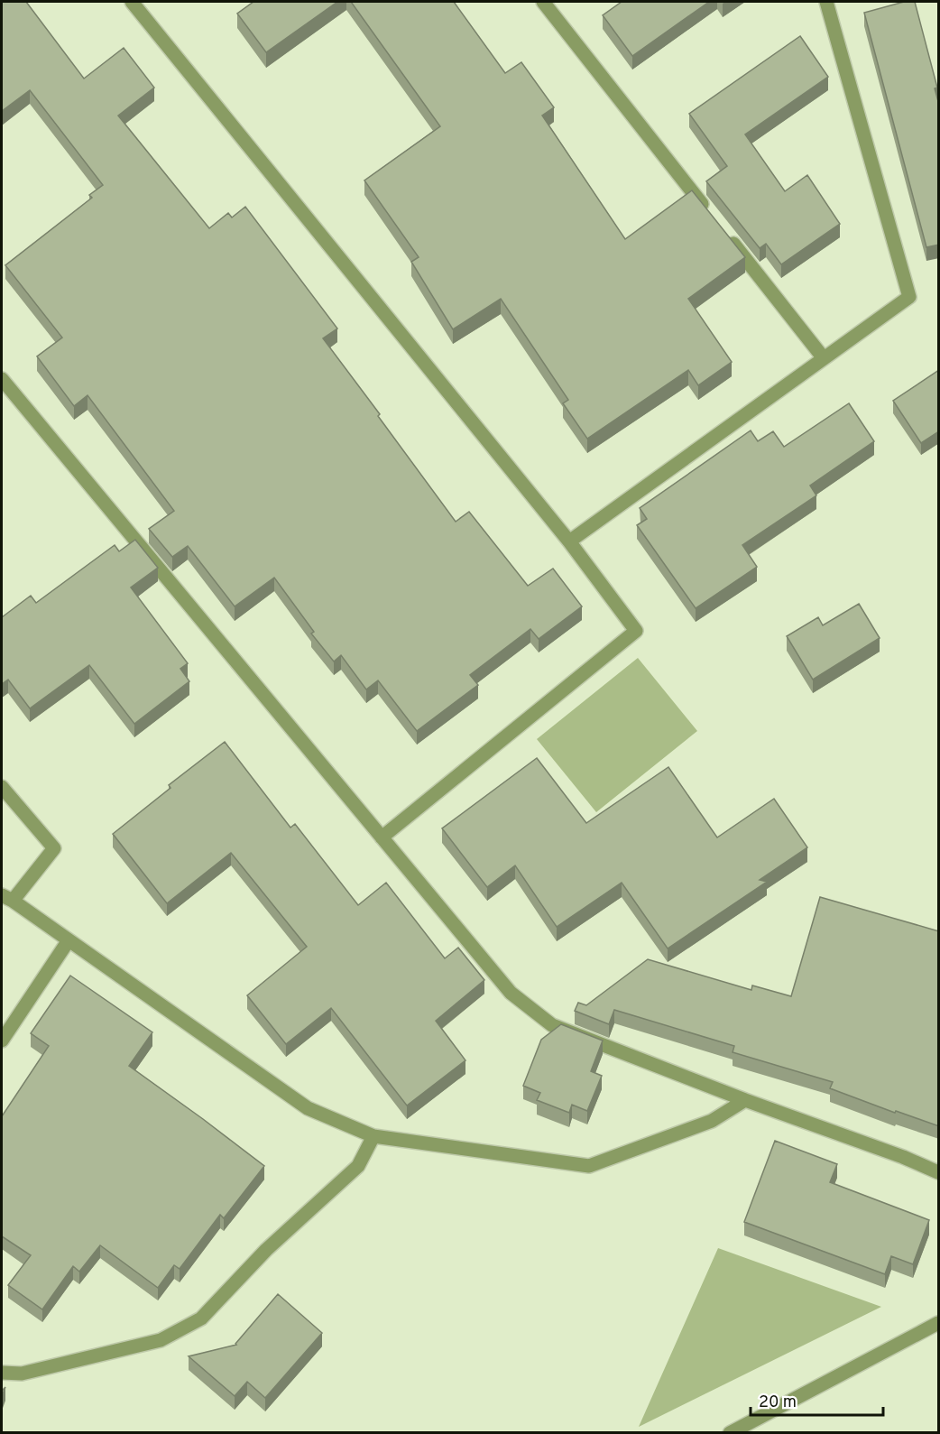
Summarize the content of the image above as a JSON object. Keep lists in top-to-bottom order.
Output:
{
  "scale_bar": "20 m"
}
